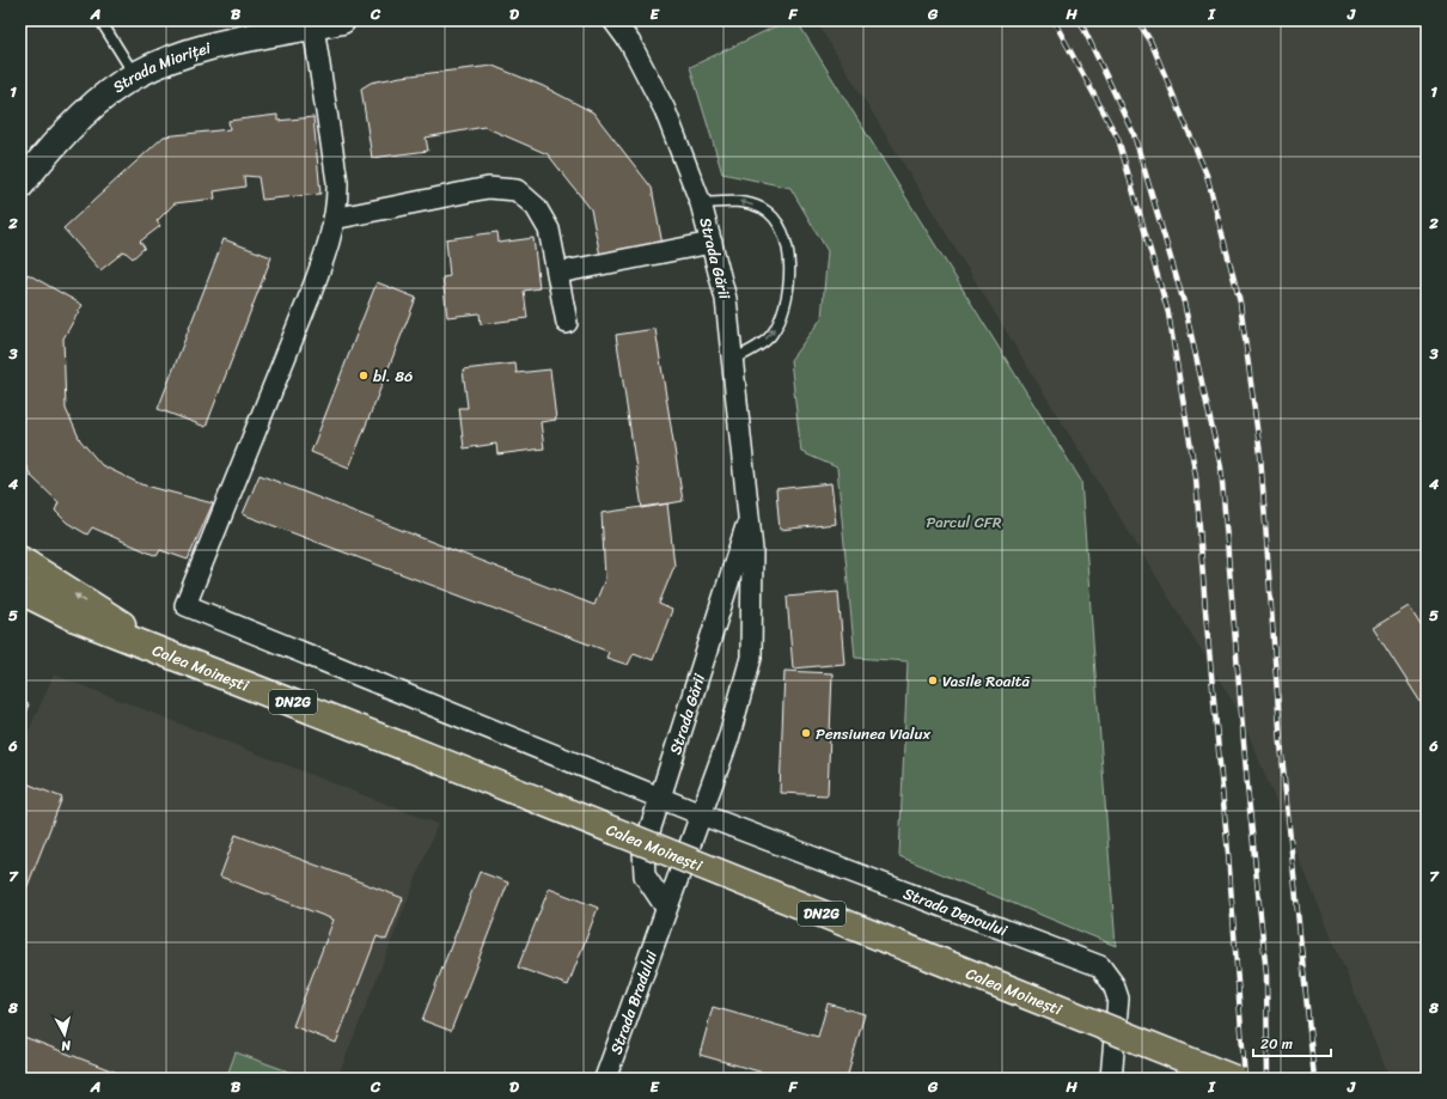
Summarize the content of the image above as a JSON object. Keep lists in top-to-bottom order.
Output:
{
  "streets": {
    "main road": ["Strada Mioriței", "Calea Moinești", "DN2G"],
    "street": ["Strada Gării", "Strada Depoului", "Strada Bradului"]
  },
  "crossings": [
    ["Strada Gării", "Strada Depoului"],
    ["Strada Gării", "Strada Bradului"]
  ],
  "parks": ["Parcul CFR"],
  "places": ["bl. 86", "Vasile Roaită", "Pensiunea Vialux"],
  "scale_bar": "20 m",
  "north": "bottom",
  "grid": {
    "columns": [
      "A",
      "B",
      "C",
      "D",
      "E",
      "F",
      "G",
      "H",
      "I",
      "J"
    ],
    "rows": [
      "1",
      "2",
      "3",
      "4",
      "5",
      "6",
      "7",
      "8"
    ]
  }
}
